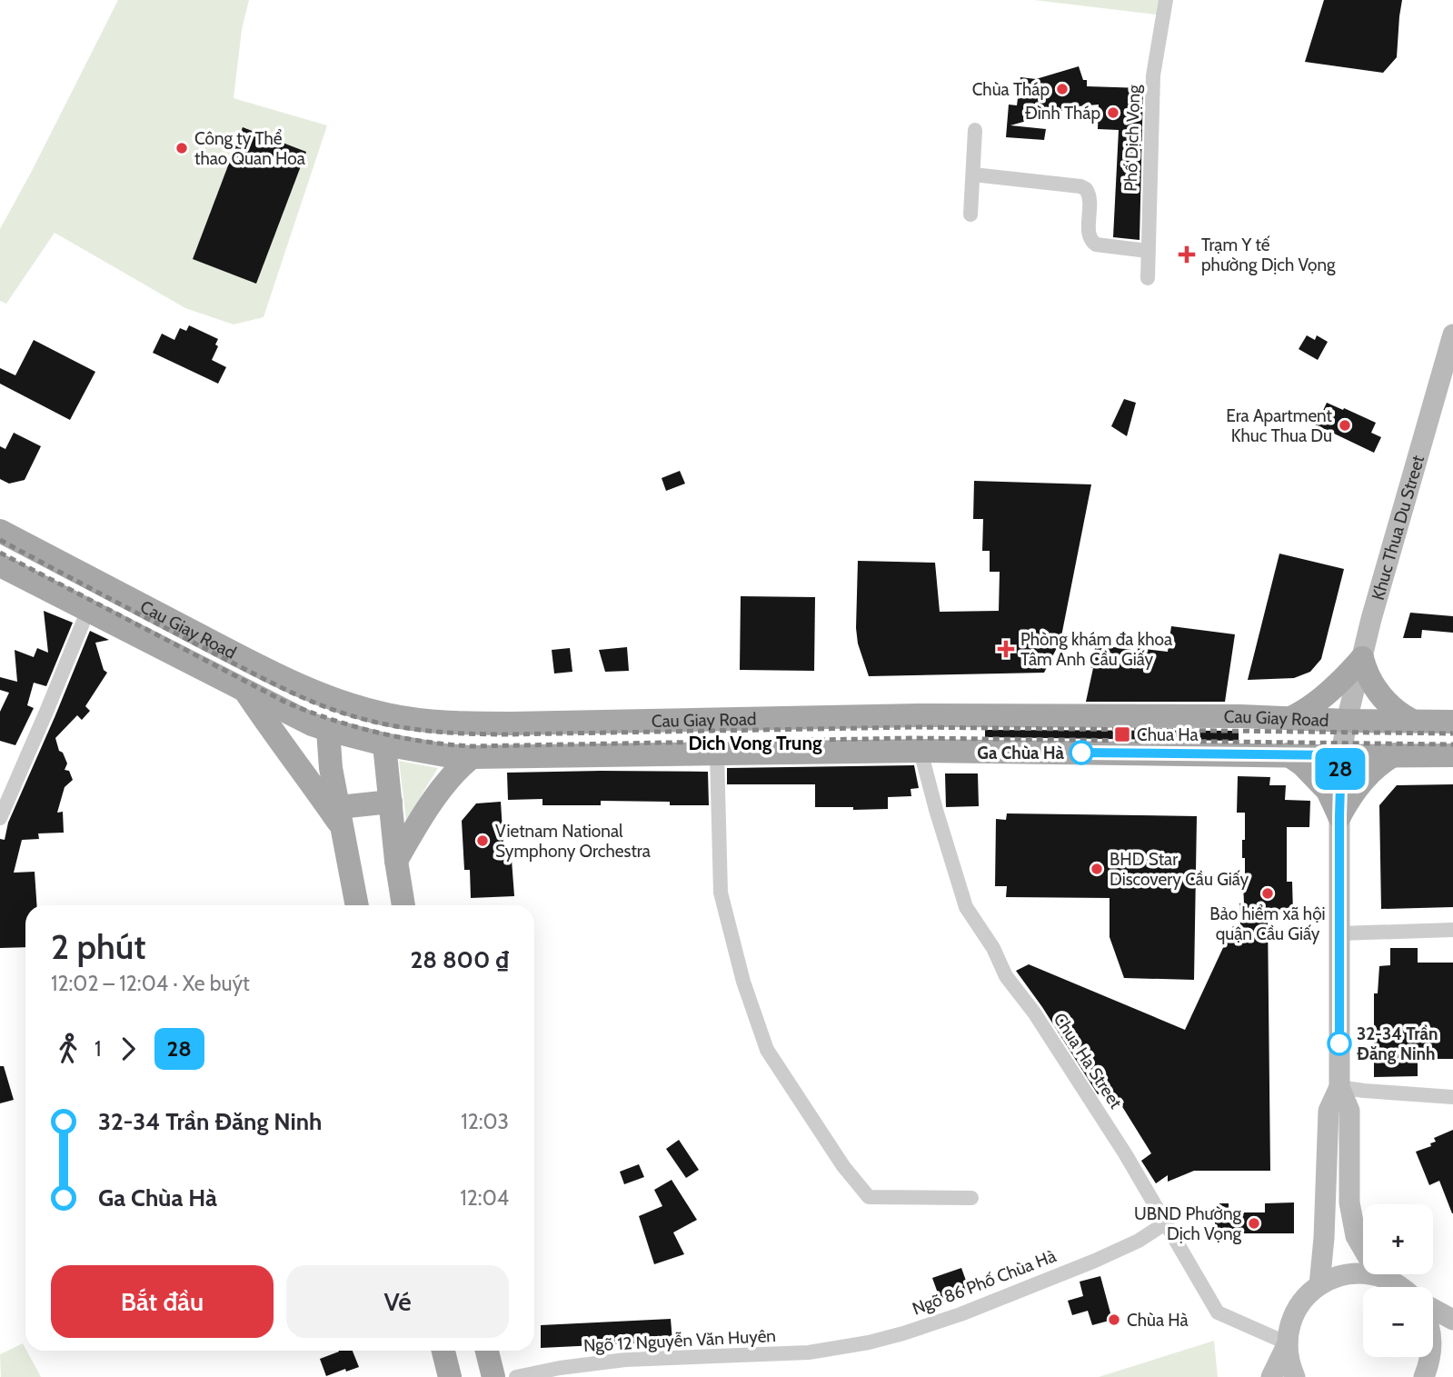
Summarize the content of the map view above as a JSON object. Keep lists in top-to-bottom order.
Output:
{
  "streets": {
    "main road": ["Cau Giay Road"],
    "street": [
      "Phố Dịch Vọng",
      "Khuc Thua Du Street",
      "Chua Ha Street",
      "Ngõ 86 Phố Chùa Hà",
      "Ngõ 12 Nguyễn Văn Huyên"
    ]
  },
  "crossings": [
    ["Khuc Thua Du Street", "Cau Giay Road"],
    ["Cau Giay Road", "Chua Ha Street"],
    ["Chua Ha Street", "Ngõ 86 Phố Chùa Hà"],
    ["Ngõ 86 Phố Chùa Hà", "Ngõ 12 Nguyễn Văn Huyên"]
  ],
  "districts": ["Dich Vong Trung"],
  "places": {
    "other": [
      "Chùa Tháp",
      "Đình Tháp",
      "Công ty Thể thao Quan Hoa",
      "Era Apartment Khuc Thua Du",
      "Ga Chùa Hà",
      "Vietnam National Symphony Orchestra",
      "BHD Star Discovery Cầu Giấy",
      "Bảo hiểm xã hội quận Cầu Giấy",
      "32-34 Trần Đăng Ninh",
      "UBND Phường Dịch Vọng",
      "Chùa Hà"
    ],
    "health": ["Trạm Y tế phường Dịch Vọng", "Phòng khám đa khoa Tâm Anh Cầu Giấy"],
    "transit": ["Chua Ha"]
  },
  "lines": ["bus line 28"],
  "page": {
    "on_map": "28",
    "heading": ["2 phút", "12:02 – 12:04 · Xe buýt", "28 800 ₫"],
    "legs": ["1", "28"],
    "list": [
      {
        "name": "32-34 Trần Đăng Ninh",
        "value": "12:03"
      },
      {
        "name": "Ga Chùa Hà",
        "value": "12:04"
      }
    ],
    "map_buttons": ["+", "−"],
    "buttons": ["Bắt đầu", "Vé"]
  }
}
